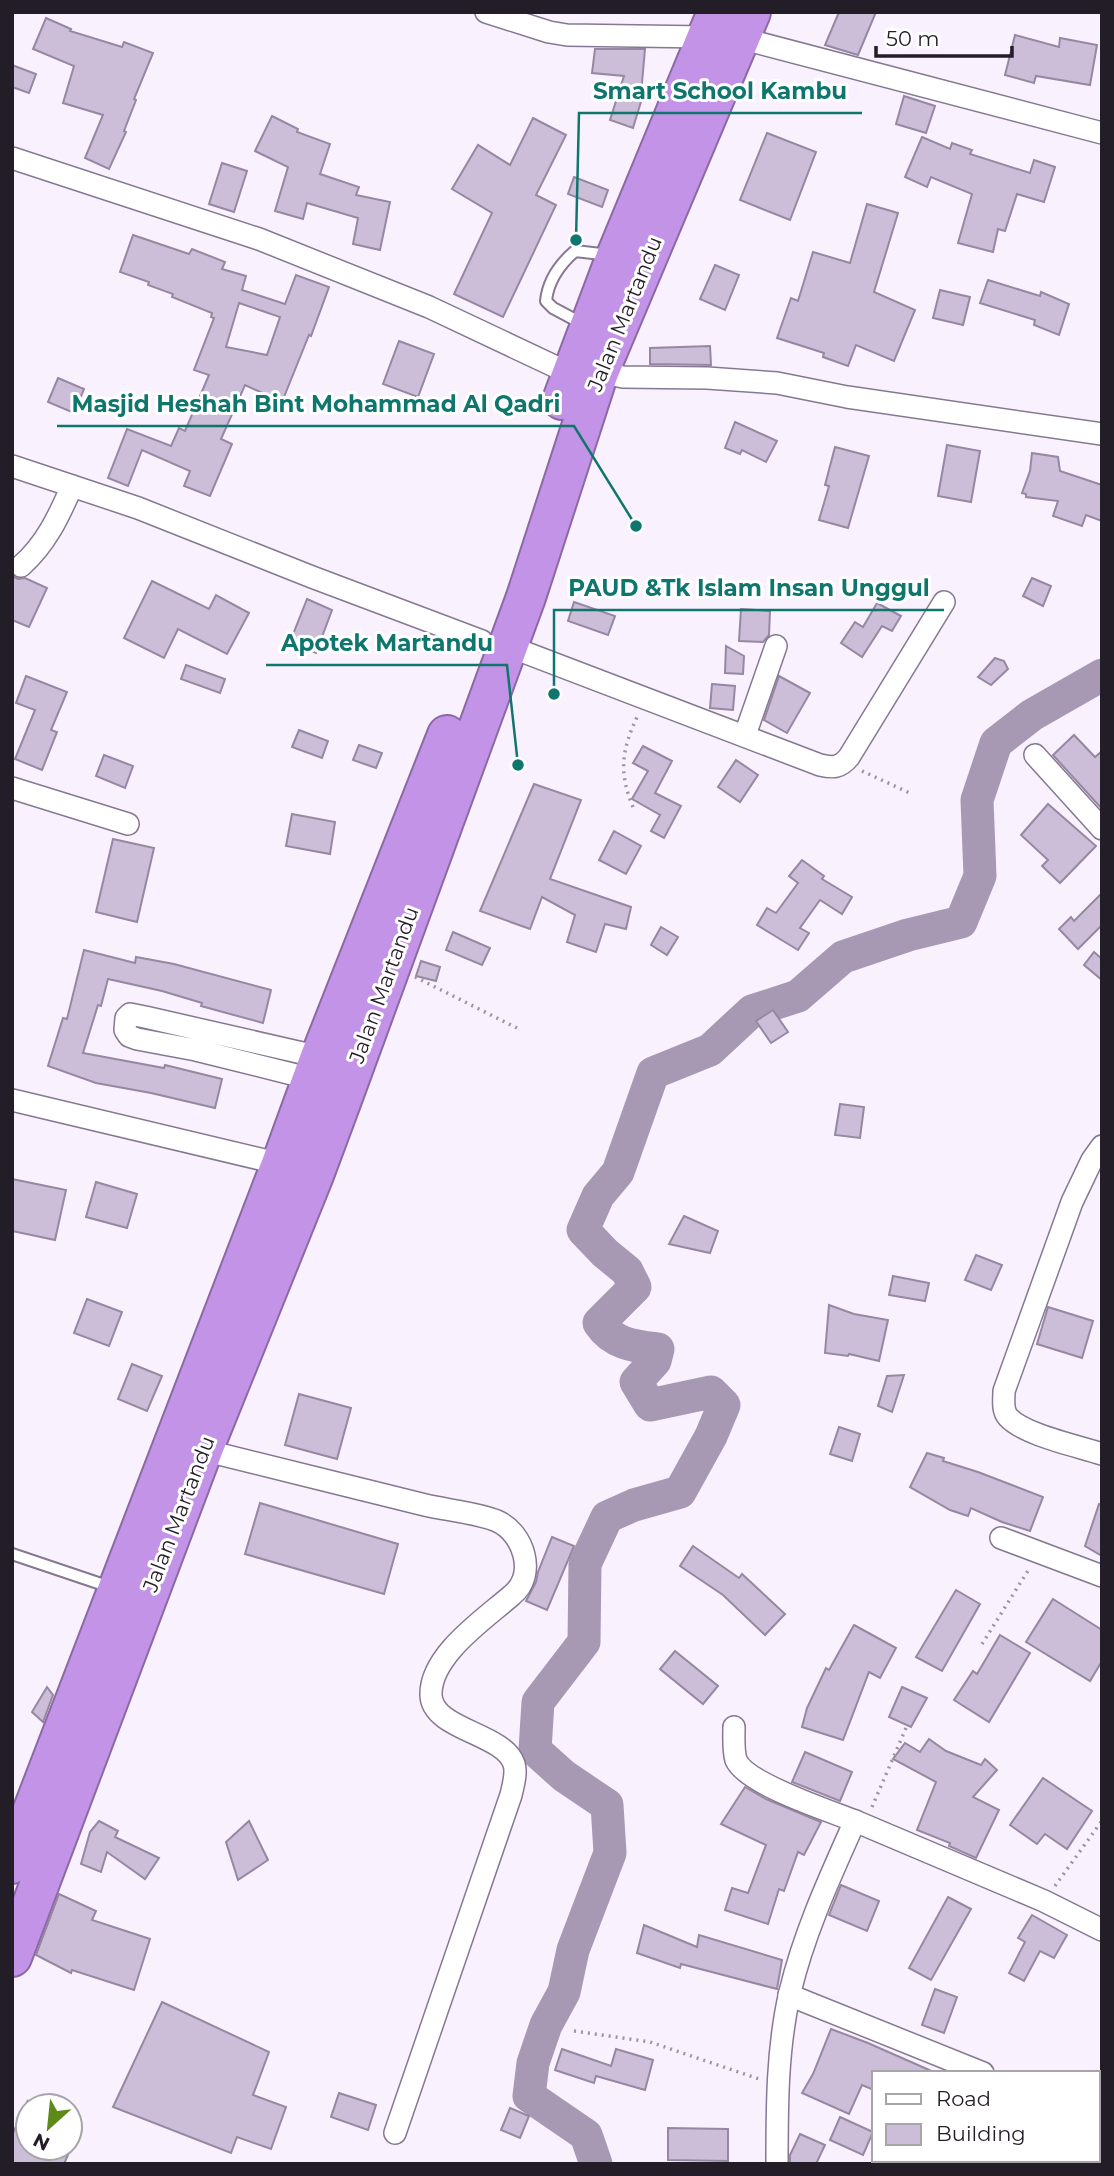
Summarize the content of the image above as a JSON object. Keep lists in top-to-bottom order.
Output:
{
  "streets": {
    "highway": ["Jalan Martandu"]
  },
  "places": [
    "Smart School Kambu",
    "Masjid Heshah Bint Mohammad Al Qadri",
    "PAUD &Tk Islam Insan Unggul",
    "Apotek Martandu"
  ],
  "legend": ["Road", "Building"],
  "scale_bar": "50 m",
  "north": "bottom left"
}
